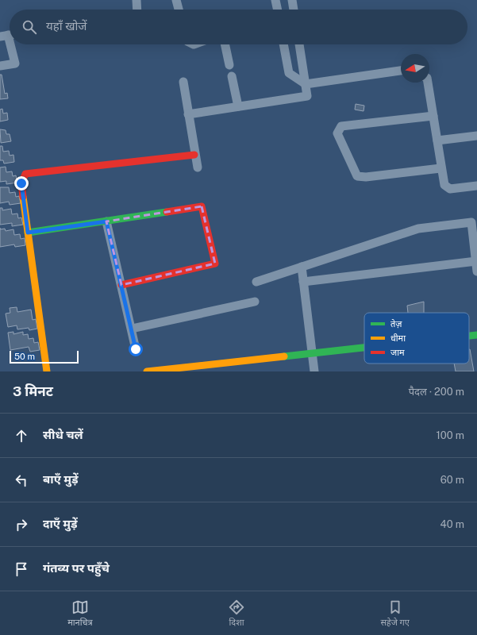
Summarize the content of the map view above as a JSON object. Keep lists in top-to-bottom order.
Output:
{
  "legend": ["तेज़", "धीमा", "जाम"],
  "scale_bar": "50 m",
  "north": "left",
  "page": {
    "search": "यहाँ खोजें",
    "scale": "50 m",
    "heading": ["3 मिनट", "पैदल · 200 m"],
    "list": [
      ["सीधे चलें", "100 m"],
      ["बाएँ मुड़ें", "60 m"],
      ["दाएँ मुड़ें", "40 m"],
      "गंतव्य पर पहुँचे"
    ],
    "nav": ["मानचित्र", "दिशा", "सहेजे गए"]
  }
}
